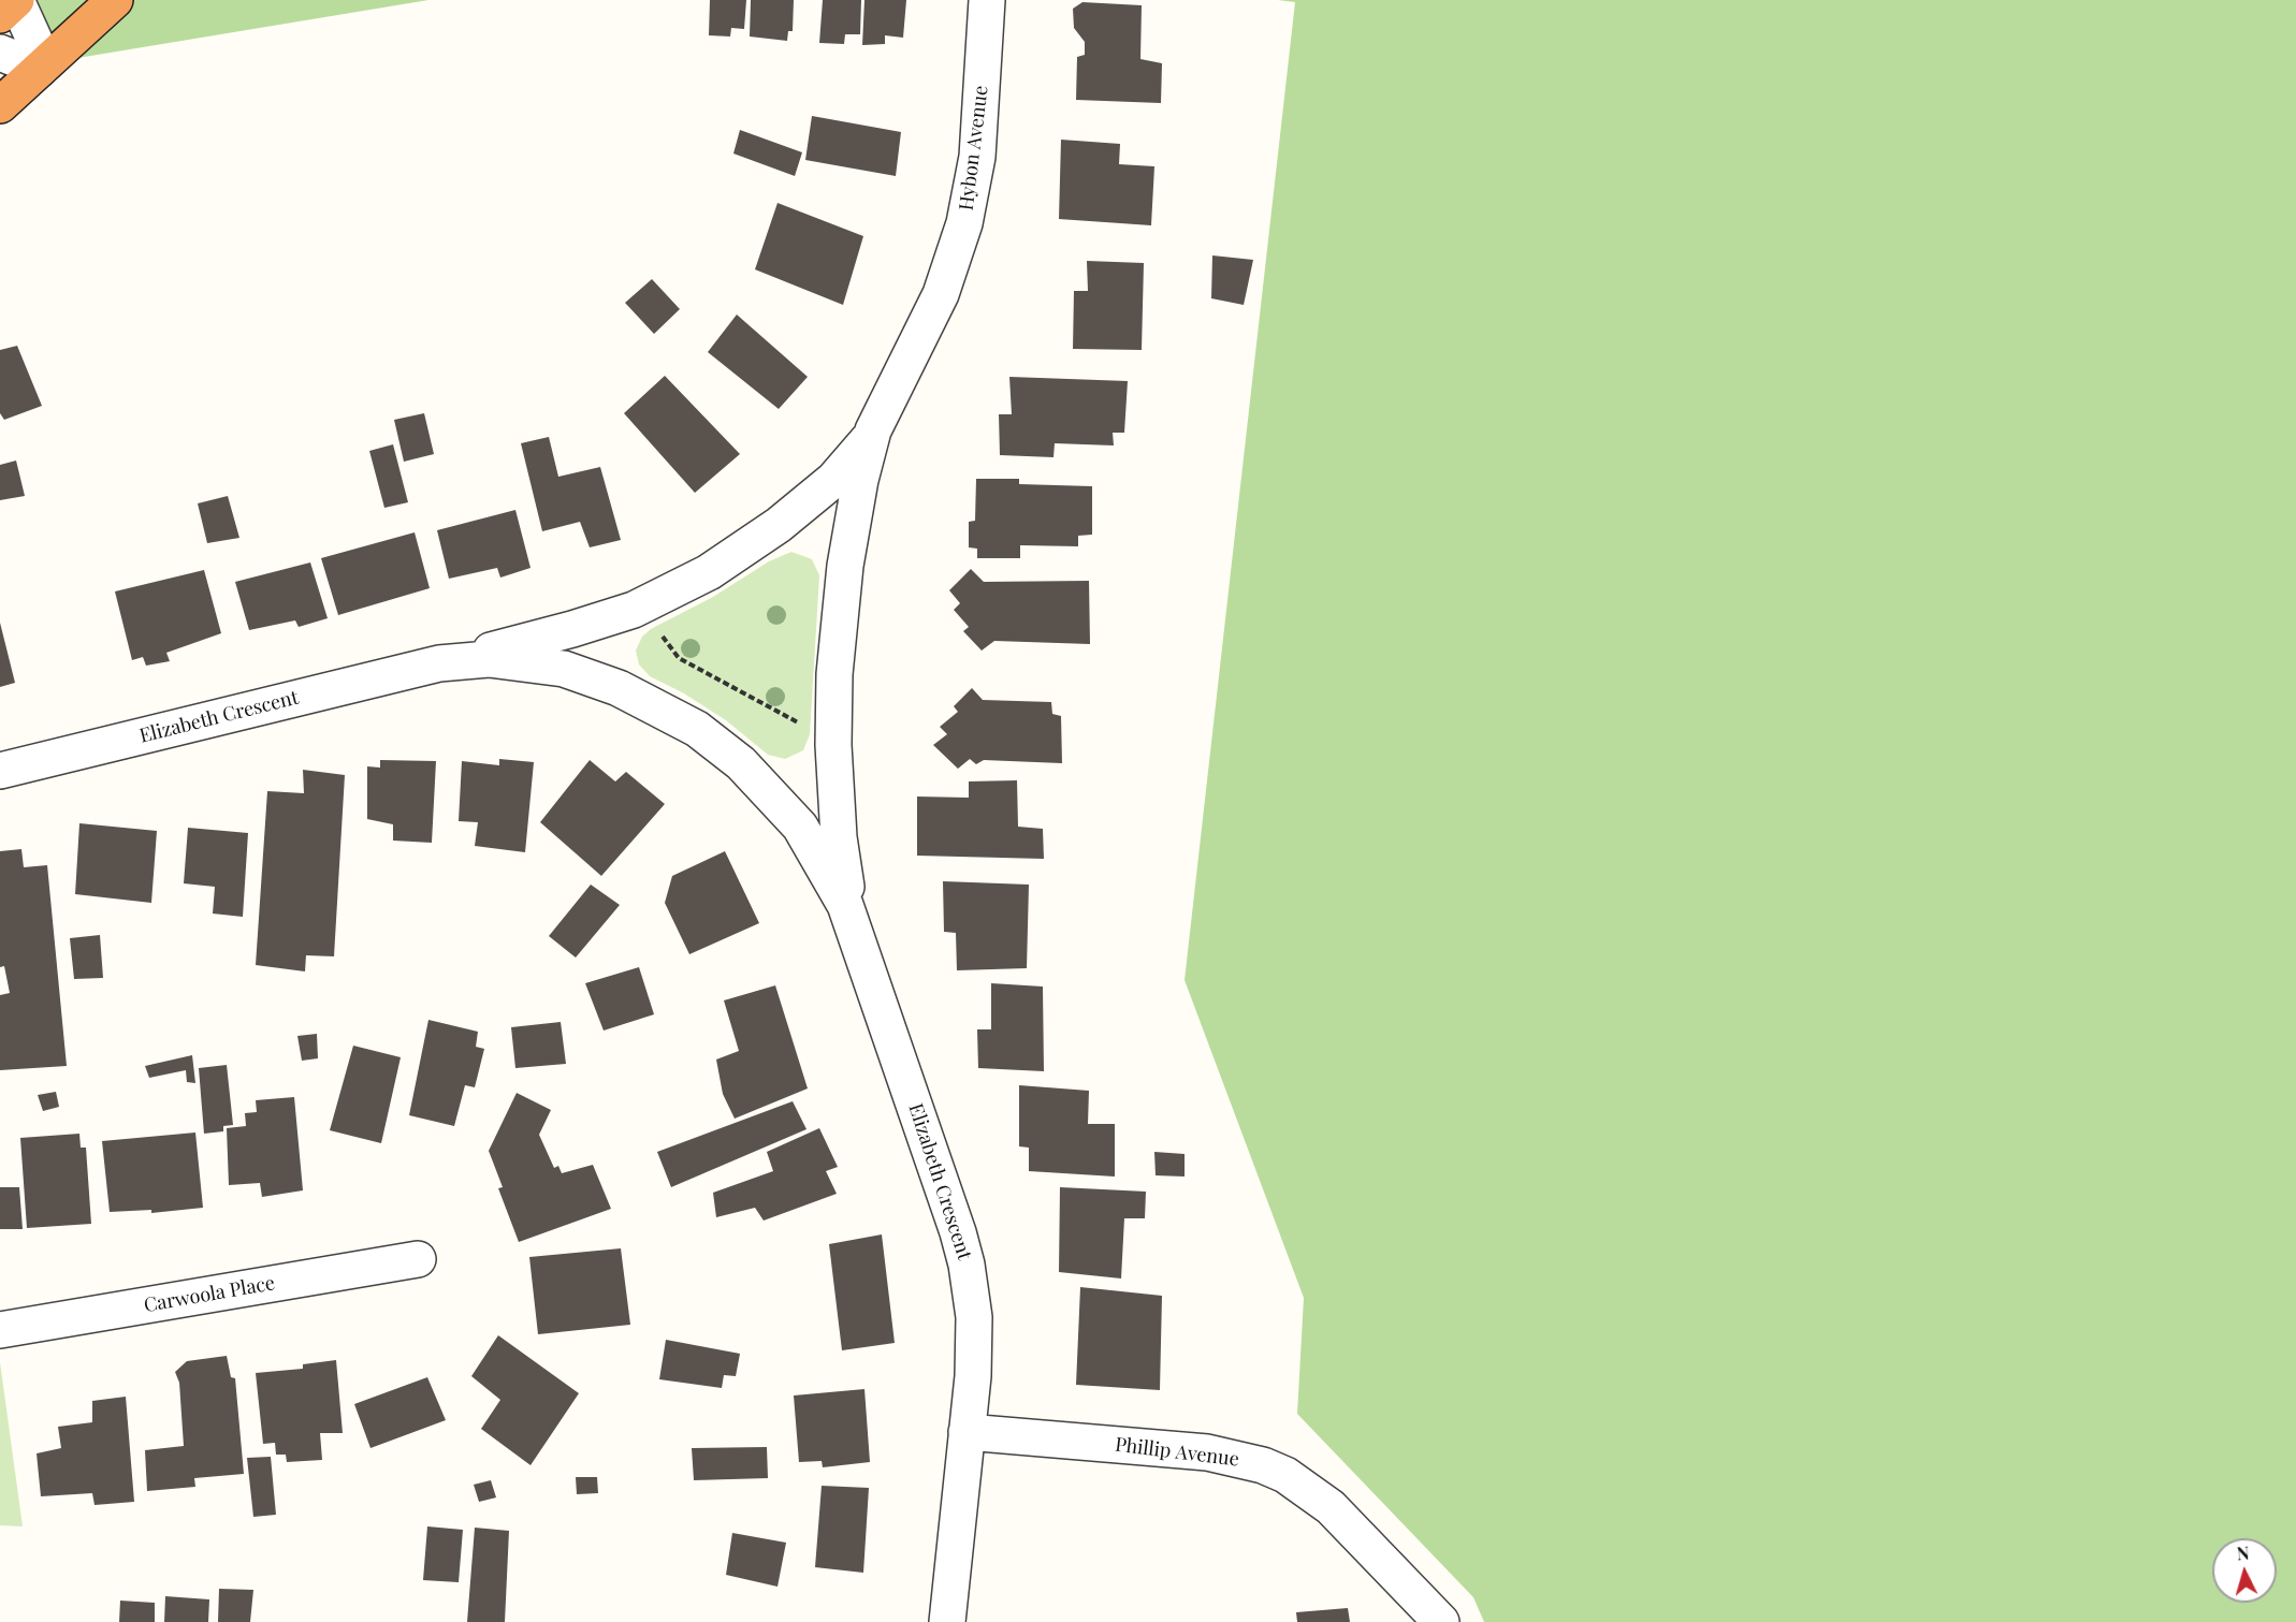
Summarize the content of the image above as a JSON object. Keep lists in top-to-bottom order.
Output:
{
  "streets": {
    "street": [
      "Hybon Avenue",
      "Elizabeth Crescent",
      "Carwoola Place",
      "Phillip Avenue"
    ]
  },
  "crossings": [
    ["Hybon Avenue", "Elizabeth Crescent"],
    ["Elizabeth Crescent", "Phillip Avenue"]
  ],
  "north": "top"
}
